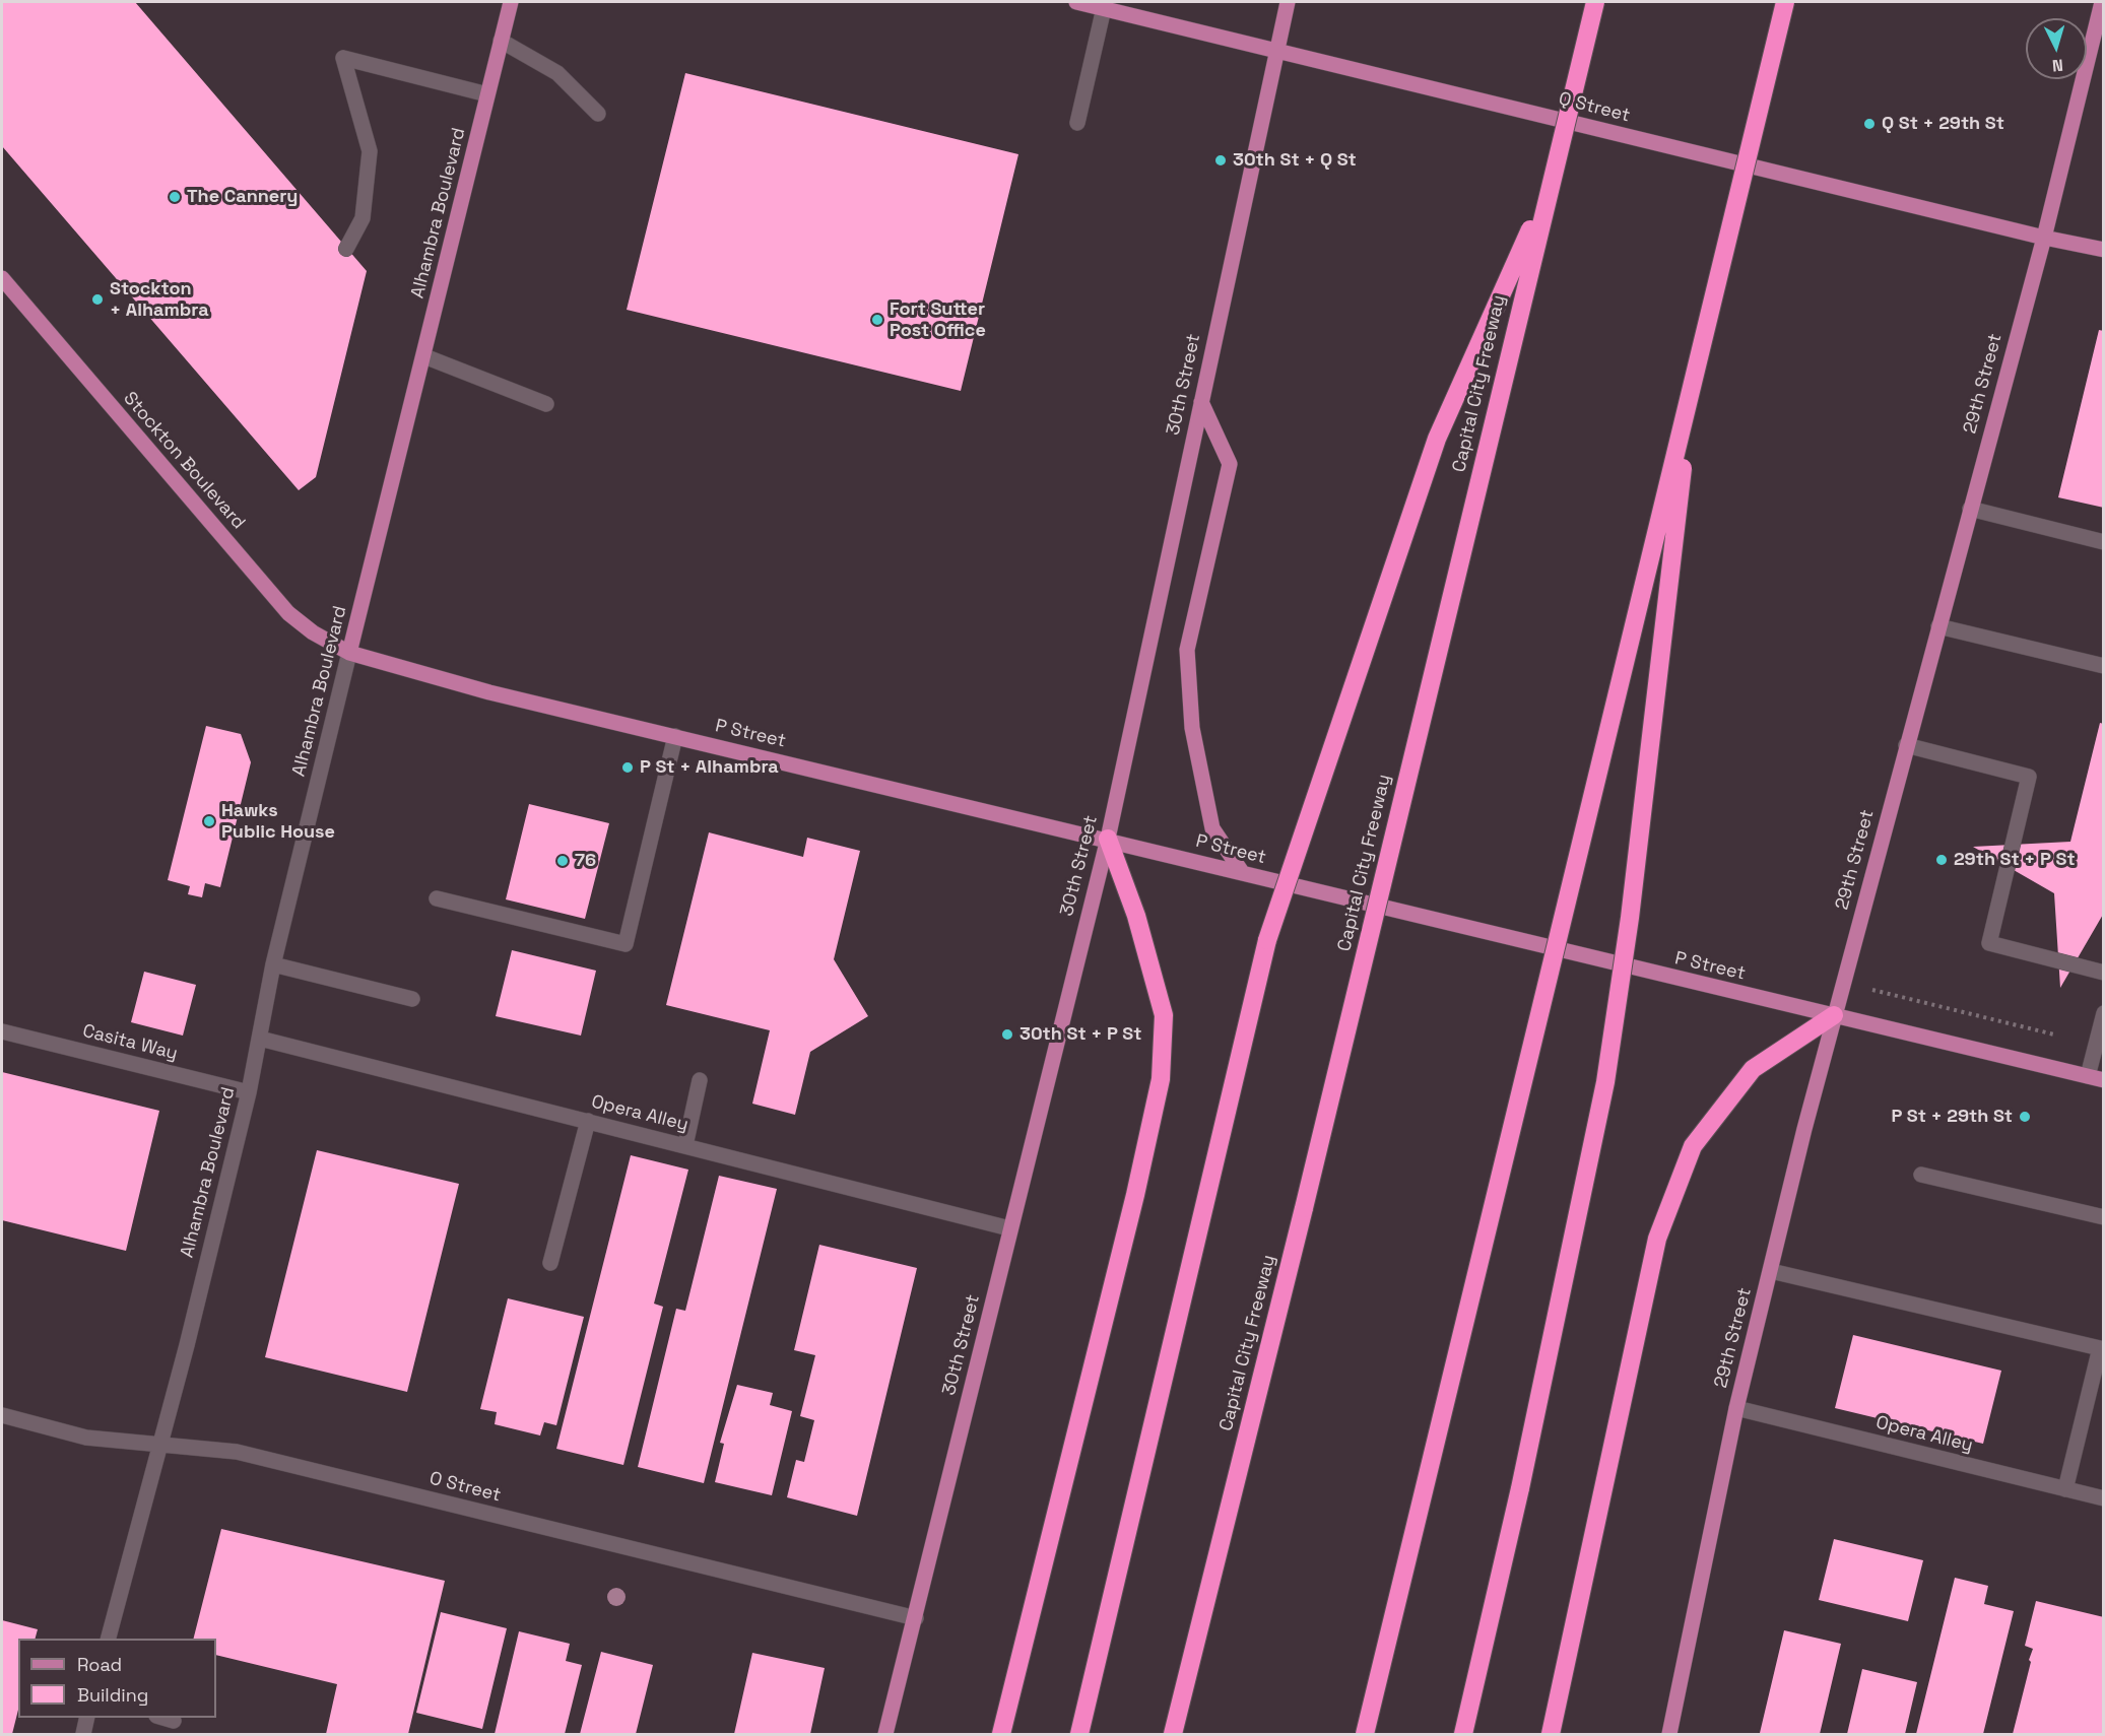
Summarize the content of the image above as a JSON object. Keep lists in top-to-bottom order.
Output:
{
  "streets": {
    "highway": ["Capital City Freeway"],
    "main road": [
      "Q Street",
      "Alhambra Boulevard",
      "29th Street",
      "30th Street",
      "Stockton Boulevard",
      "P Street"
    ],
    "street": ["Casita Way", "Opera Alley", "O Street"]
  },
  "crossings": [
    ["Q Street", "29th Street"],
    ["Q Street", "30th Street"],
    ["Alhambra Boulevard", "Stockton Boulevard"],
    ["Alhambra Boulevard", "P Street"],
    ["Alhambra Boulevard", "Casita Way"],
    ["Alhambra Boulevard", "Opera Alley"],
    ["Alhambra Boulevard", "O Street"],
    ["29th Street", "P Street"],
    ["29th Street", "Opera Alley"],
    ["30th Street", "P Street"],
    ["30th Street", "Opera Alley"],
    ["30th Street", "O Street"],
    ["Stockton Boulevard", "P Street"]
  ],
  "places": [
    "Q St + 29th St",
    "30th St + Q St",
    "The Cannery",
    "Stockton + Alhambra",
    "Fort Sutter Post Office",
    "P St + Alhambra",
    "Hawks Public House",
    "29th St + P St",
    "76",
    "30th St + P St",
    "P St + 29th St"
  ],
  "legend": ["Road", "Building"],
  "north": "bottom"
}
